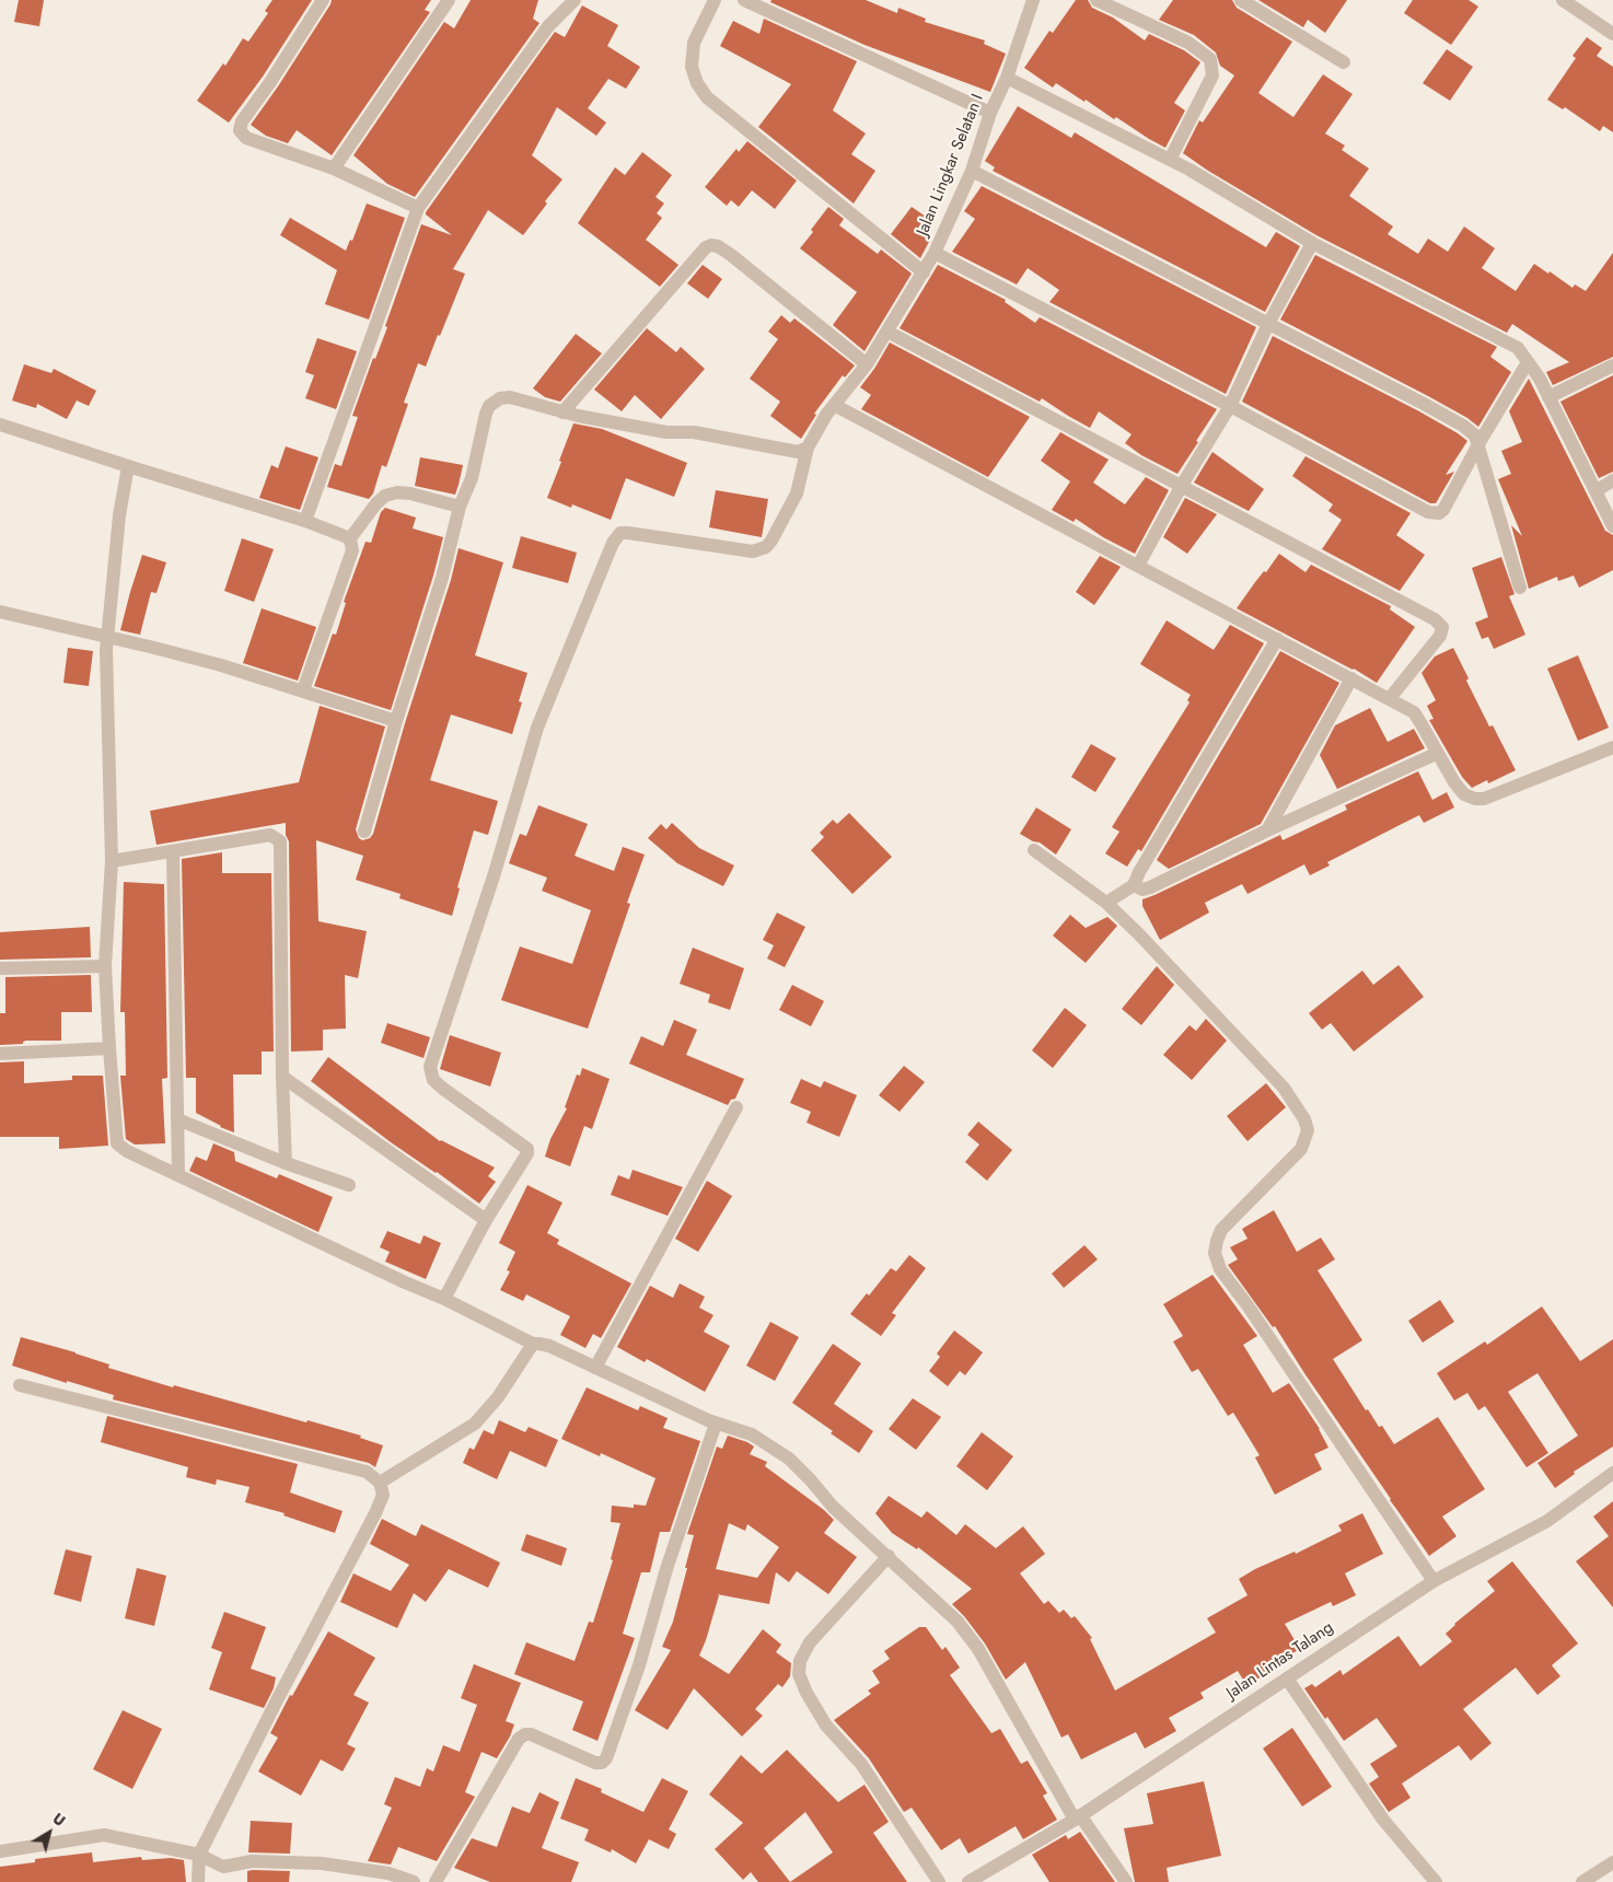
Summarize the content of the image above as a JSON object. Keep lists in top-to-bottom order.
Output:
{
  "streets": {
    "street": ["Jalan Lingkar Selatan I", "Jalan Lintas Talang"]
  },
  "north": "top right"
}
